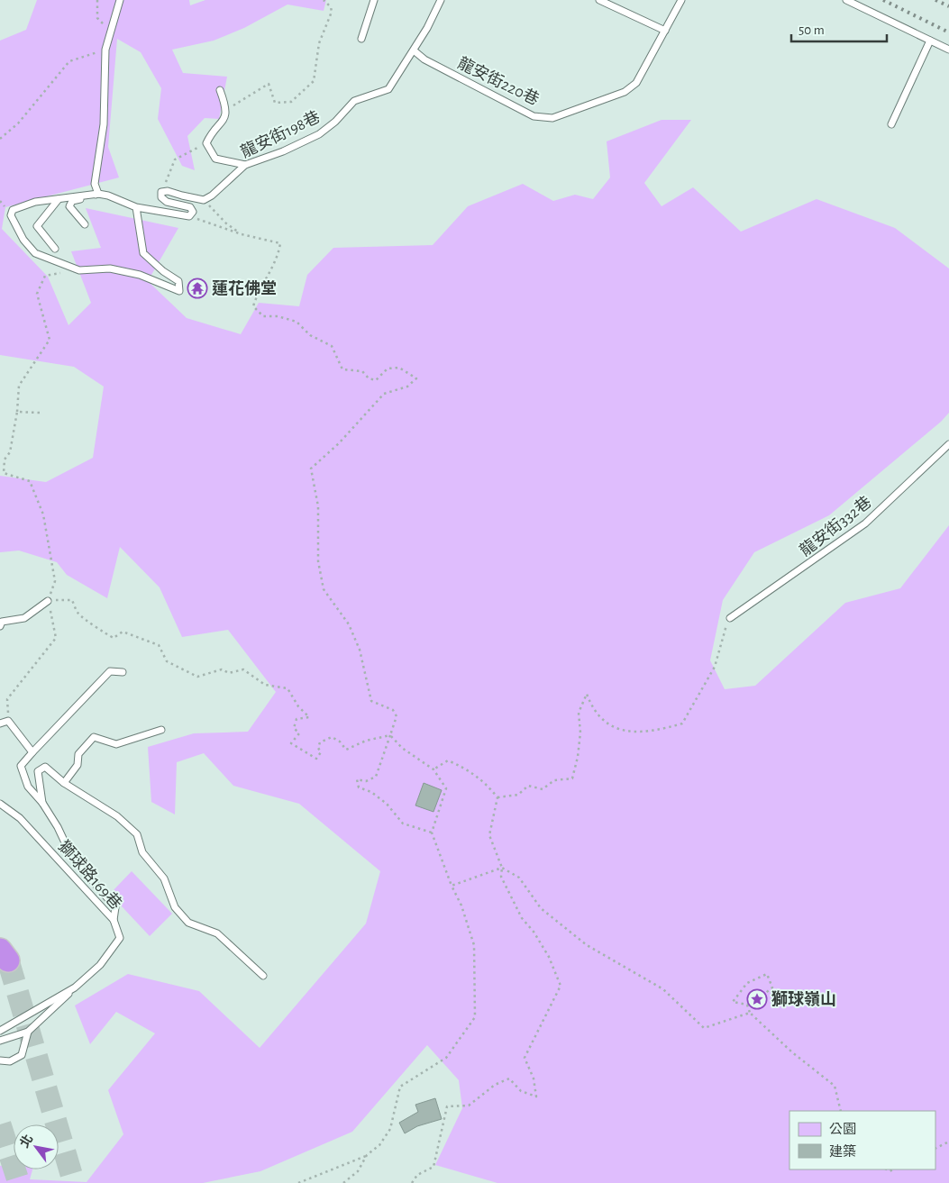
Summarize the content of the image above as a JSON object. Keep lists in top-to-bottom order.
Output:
{
  "streets": {
    "lane": [
      "龍安街220巷",
      "龍安街198巷",
      "龍安街332巷",
      "獅球路169巷"
    ]
  },
  "crossings": [
    ["龍安街220巷", "龍安街198巷"]
  ],
  "places": {
    "temple": ["蓮花佛堂"],
    "place": ["獅球嶺山"]
  },
  "legend": ["公園", "建築"],
  "scale_bar": "50 m",
  "north": "top left"
}
